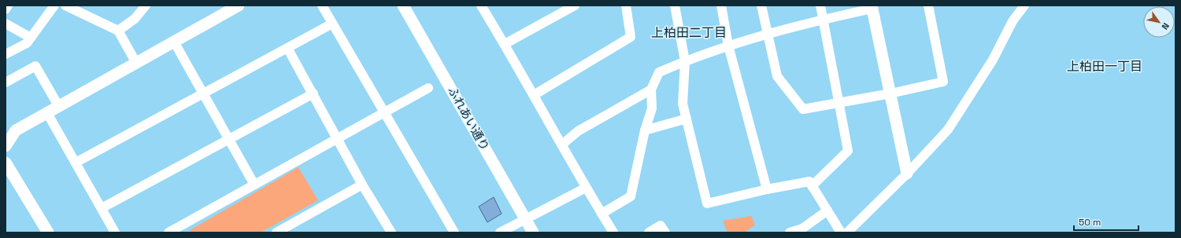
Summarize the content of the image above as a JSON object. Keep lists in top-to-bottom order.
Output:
{
  "streets": {
    "street": ["ふれあい通り"]
  },
  "districts": ["上柏田二丁目", "上柏田一丁目"],
  "scale_bar": "50 m",
  "north": "bottom right"
}
